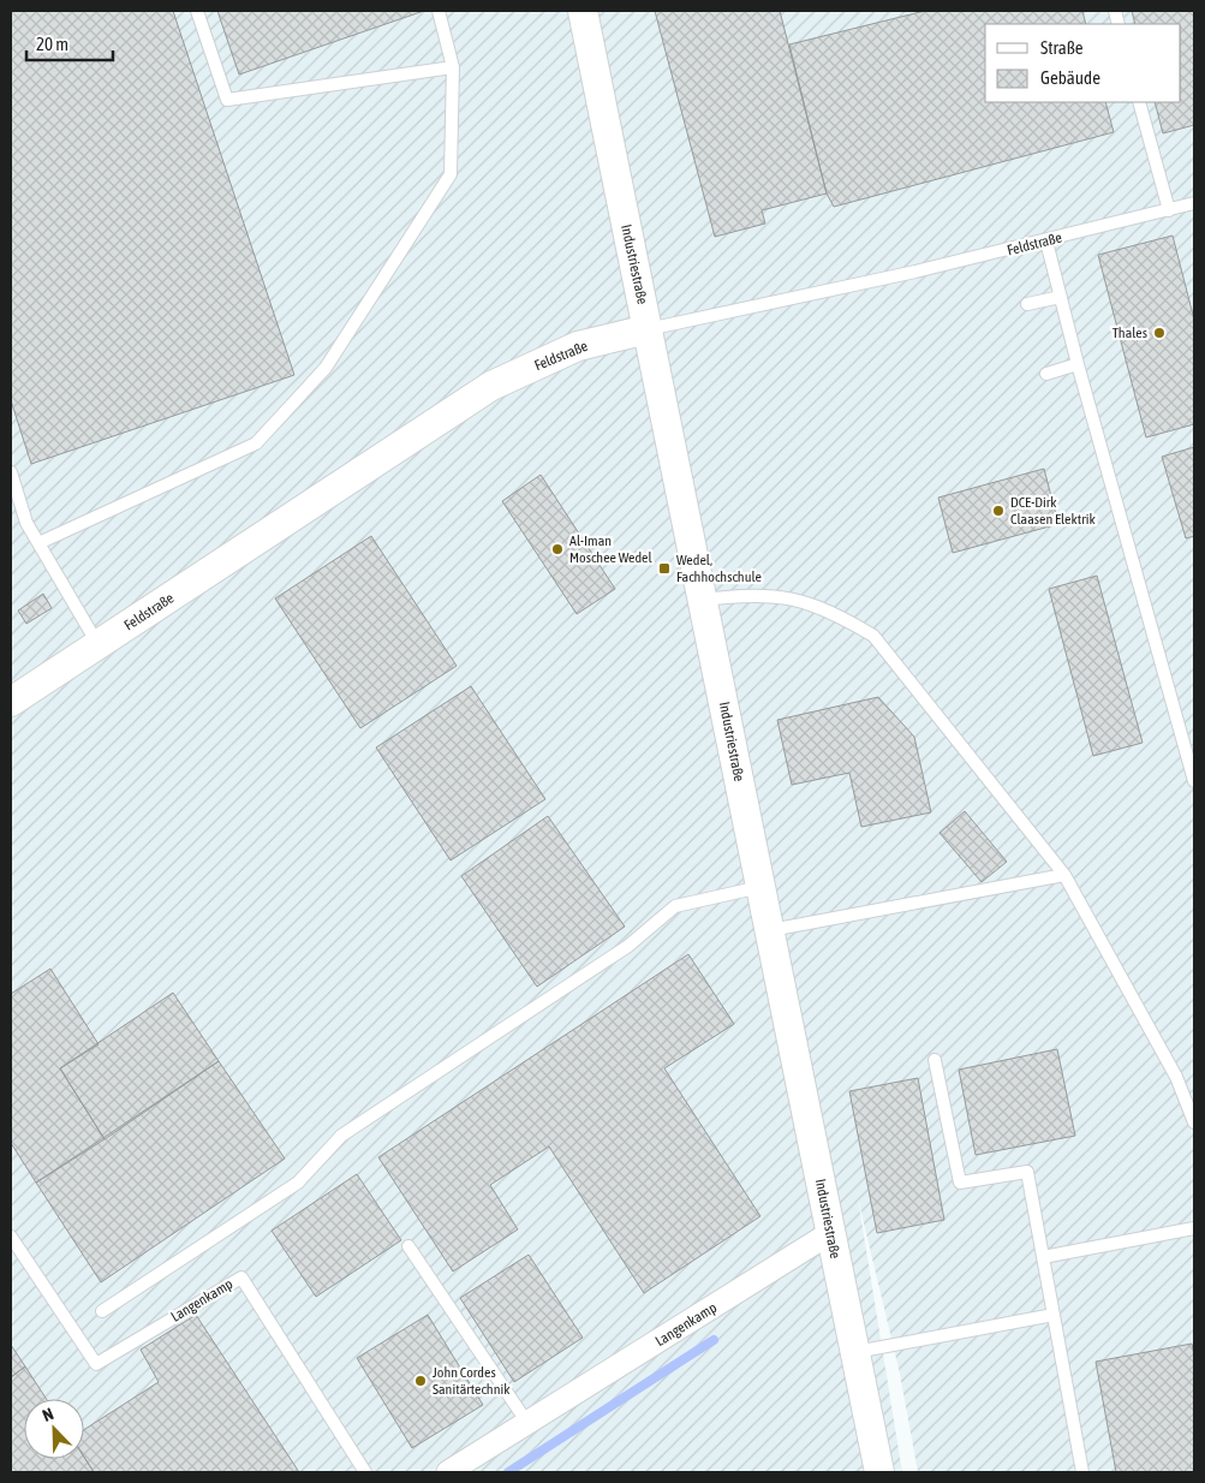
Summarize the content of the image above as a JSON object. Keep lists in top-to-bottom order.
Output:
{
  "streets": {
    "street": ["Feldstraße", "Industriestraße", "Langenkamp"]
  },
  "crossings": [
    ["Feldstraße", "Industriestraße"],
    ["Industriestraße", "Langenkamp"]
  ],
  "places": {
    "other": [
      "Thales",
      "DCE-Dirk Claasen Elektrik",
      "Al-Iman Moschee Wedel",
      "John Cordes Sanitärtechnik"
    ],
    "transit": ["Wedel, Fachhochschule"]
  },
  "legend": ["Straße", "Gebäude"],
  "scale_bar": "20 m",
  "north": "top left"
}
